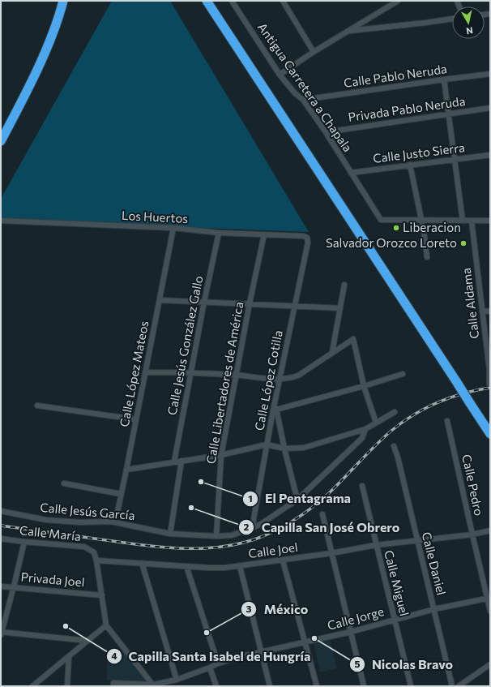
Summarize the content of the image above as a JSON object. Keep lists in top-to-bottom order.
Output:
{
  "streets": {
    "street": [
      "Calle Pablo Neruda",
      "Antigua Carretera a Chapala",
      "Privada Pablo Neruda",
      "Calle Justo Sierra",
      "Los Huertos",
      "Calle Aldama",
      "Calle Jesús González Gallo",
      "Calle López Mateos",
      "Calle López Cotilla",
      "Calle Libertadores de América",
      "Calle Pedro",
      "Calle Jesús García",
      "Calle María",
      "Calle Joel",
      "Calle Daniel",
      "Privada Joel",
      "Calle Miguel",
      "Calle Jorge"
    ]
  },
  "crossings": [
    ["Calle Pablo Neruda", "Antigua Carretera a Chapala"],
    ["Antigua Carretera a Chapala", "Privada Pablo Neruda"],
    ["Antigua Carretera a Chapala", "Calle Justo Sierra"],
    ["Los Huertos", "Calle Jesús González Gallo"],
    ["Los Huertos", "Calle López Mateos"],
    ["Los Huertos", "Calle López Cotilla"],
    ["Los Huertos", "Calle Libertadores de América"],
    ["Calle López Mateos", "Calle Jesús García"],
    ["Calle López Cotilla", "Calle Jesús García"],
    ["Calle Libertadores de América", "Calle Jesús García"],
    ["Calle Pedro", "Calle Joel"],
    ["Calle Pedro", "Calle Jorge"],
    ["Calle María", "Calle Joel"],
    ["Calle Joel", "Calle Daniel"],
    ["Calle Joel", "Calle Miguel"],
    ["Calle Daniel", "Calle Jorge"],
    ["Calle Miguel", "Calle Jorge"]
  ],
  "places": [
    "Liberacion",
    "Salvador Orozco Loreto",
    "El Pentagrama",
    "Capilla San José Obrero",
    "Capilla Santa Isabel de Hungría",
    "México",
    "Nicolas Bravo"
  ],
  "north": "bottom"
}
